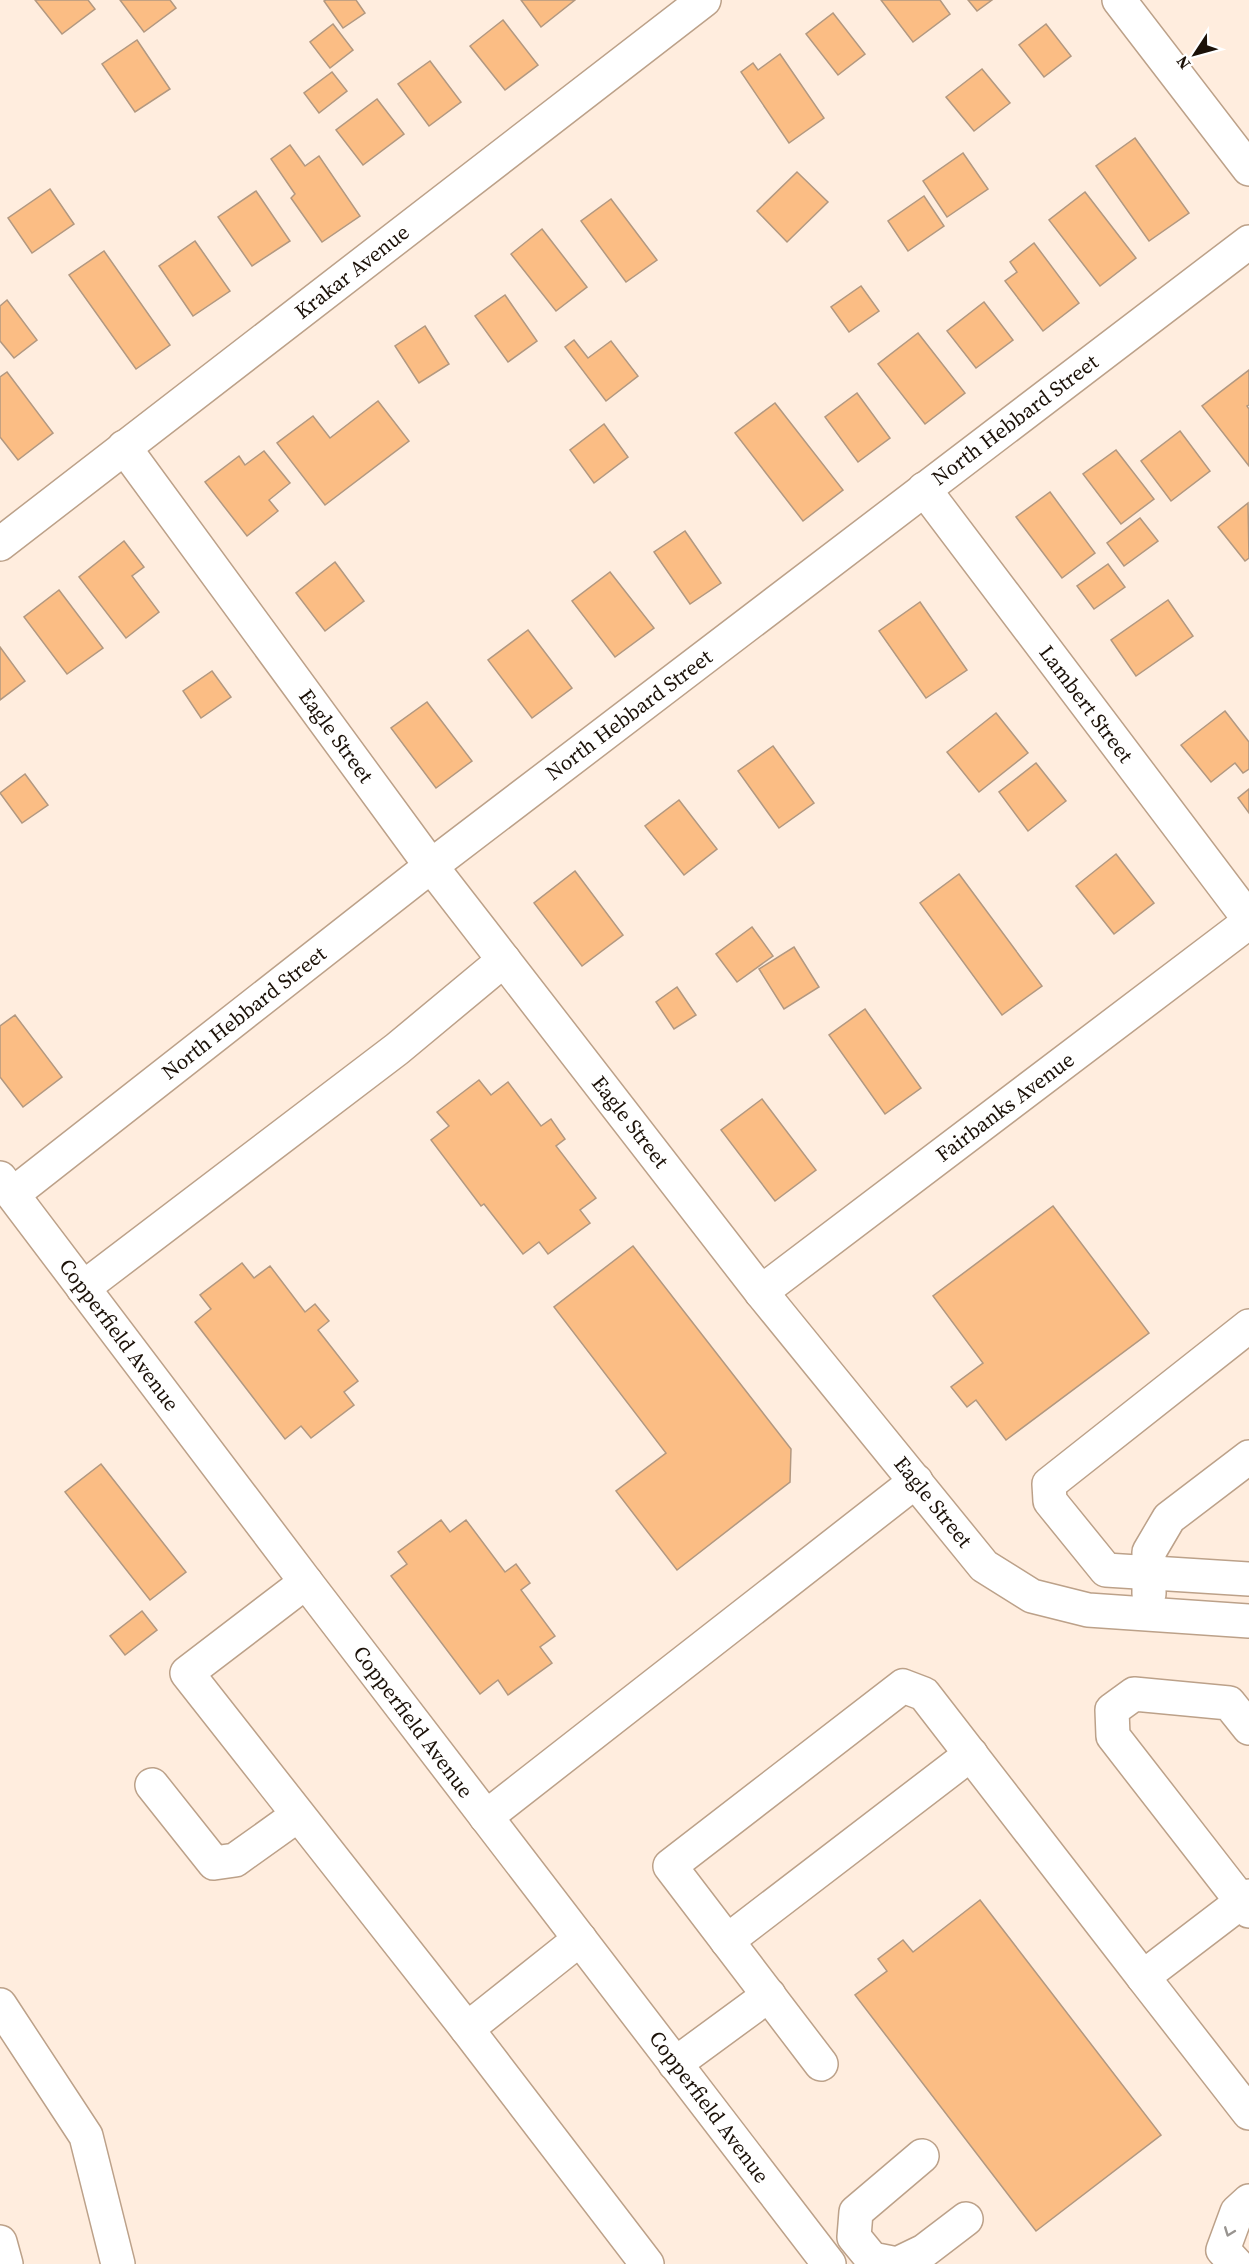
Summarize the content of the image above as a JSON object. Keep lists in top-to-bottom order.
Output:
{
  "streets": {
    "street": [
      "Krakar Avenue",
      "North Hebbard Street",
      "Lambert Street",
      "Eagle Street",
      "Fairbanks Avenue",
      "Copperfield Avenue"
    ]
  },
  "crossings": [
    ["Krakar Avenue", "Eagle Street"],
    ["North Hebbard Street", "Lambert Street"],
    ["North Hebbard Street", "Eagle Street"],
    ["North Hebbard Street", "Copperfield Avenue"],
    ["Lambert Street", "Fairbanks Avenue"],
    ["Eagle Street", "Fairbanks Avenue"]
  ],
  "north": "bottom left"
}
